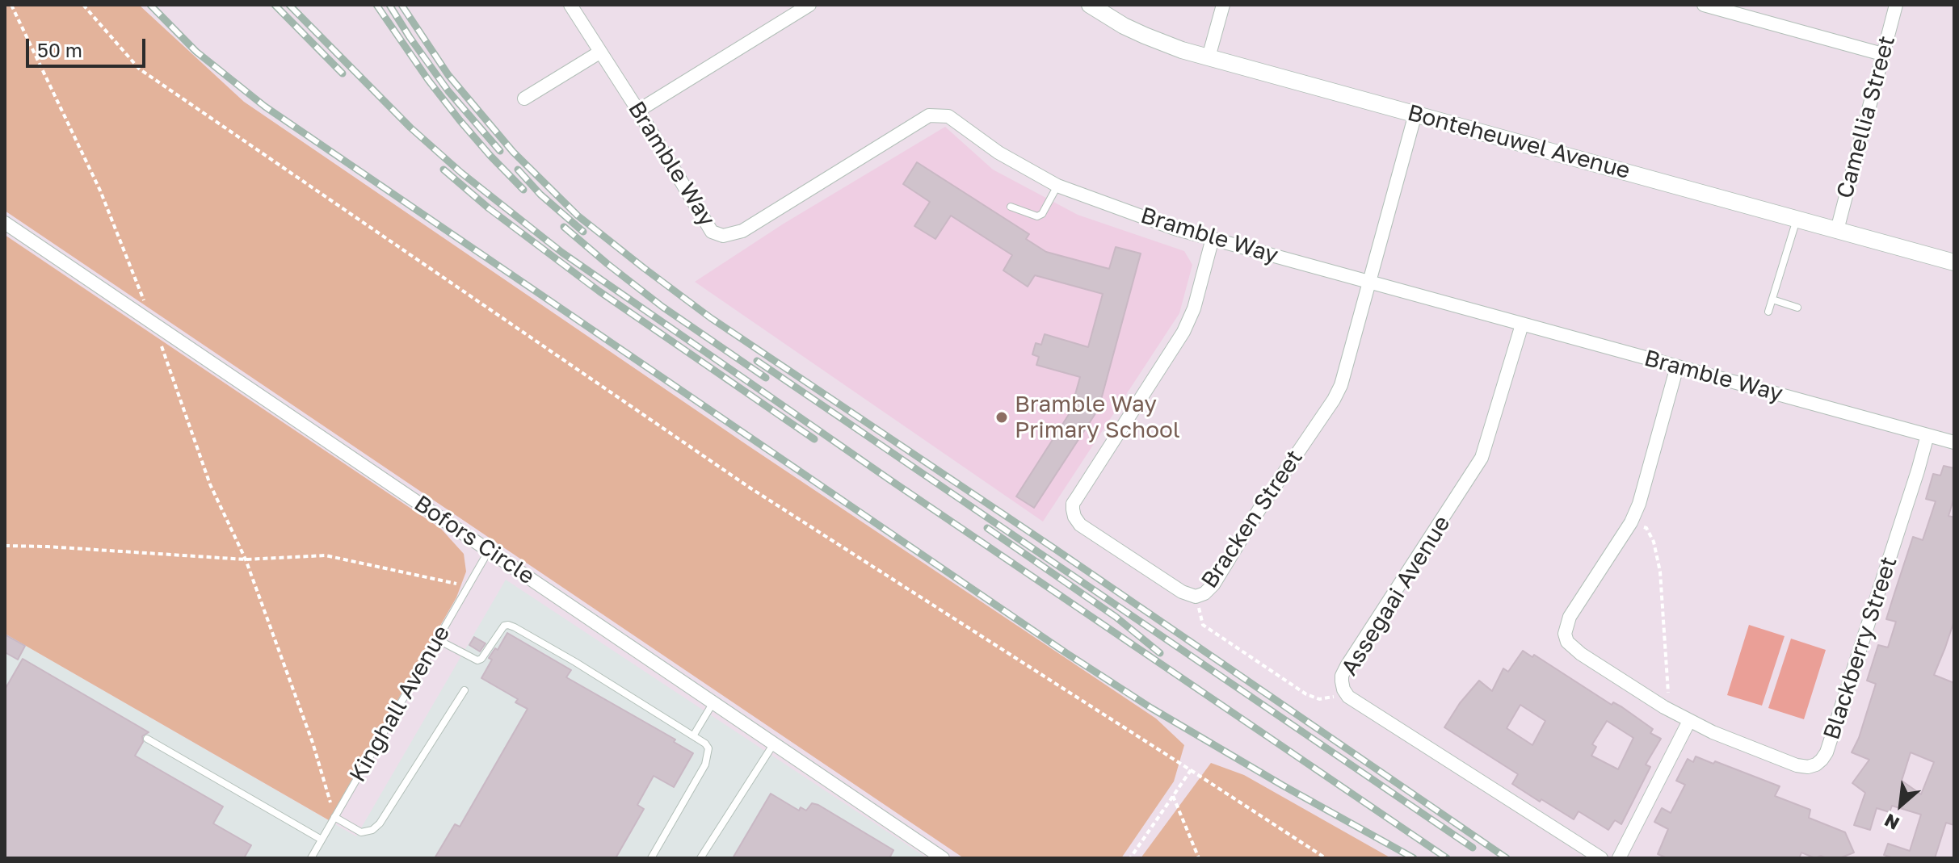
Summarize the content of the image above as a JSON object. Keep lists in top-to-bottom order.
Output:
{
  "streets": {
    "street": [
      "Camellia Street",
      "Bonteheuwel Avenue",
      "Bramble Way",
      "Bracken Street",
      "Bofors Circle",
      "Assegaai Avenue",
      "Blackberry Street"
    ],
    "lane": ["Kinghall Avenue"]
  },
  "crossings": [
    ["Camellia Street", "Bonteheuwel Avenue"],
    ["Bonteheuwel Avenue", "Bracken Street"],
    ["Bramble Way", "Bracken Street"],
    ["Bramble Way", "Assegaai Avenue"],
    ["Bramble Way", "Blackberry Street"],
    ["Bofors Circle", "Kinghall Avenue"]
  ],
  "places": ["Bramble Way Primary School"],
  "scale_bar": "50 m",
  "north": "bottom left"
}
